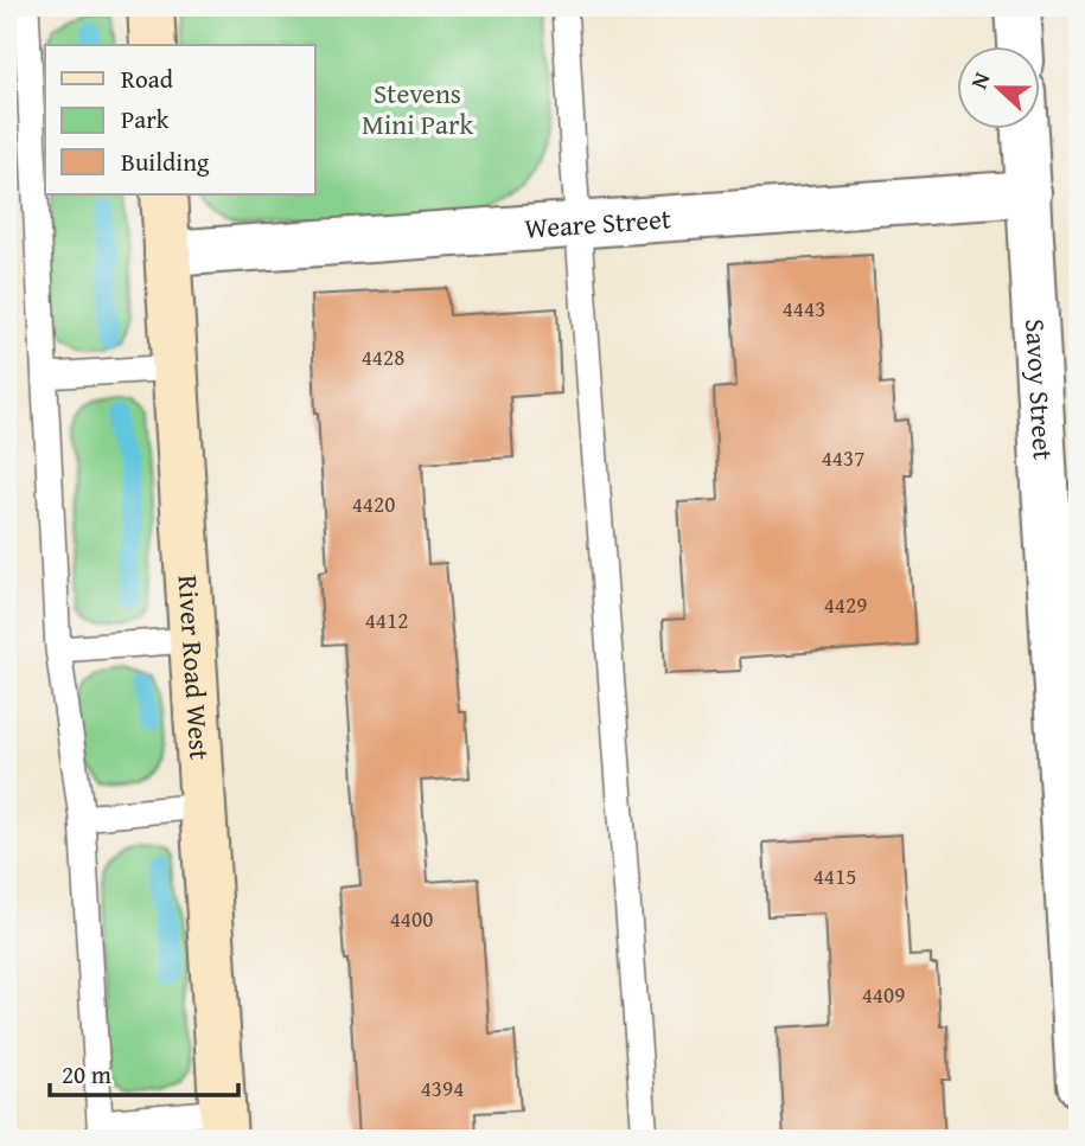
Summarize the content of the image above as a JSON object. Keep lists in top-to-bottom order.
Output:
{
  "streets": {
    "main road": ["River Road West"],
    "street": ["Weare Street", "Savoy Street"]
  },
  "crossings": [
    ["Weare Street", "Savoy Street"],
    ["Weare Street", "River Road West"]
  ],
  "parks": ["Stevens Mini Park"],
  "house_numbers": [
    "4443",
    "4428",
    "4437",
    "4420",
    "4429",
    "4412",
    "4415",
    "4400",
    "4409",
    "4394"
  ],
  "legend": ["Road", "Park", "Building"],
  "scale_bar": "20 m",
  "north": "left"
}
